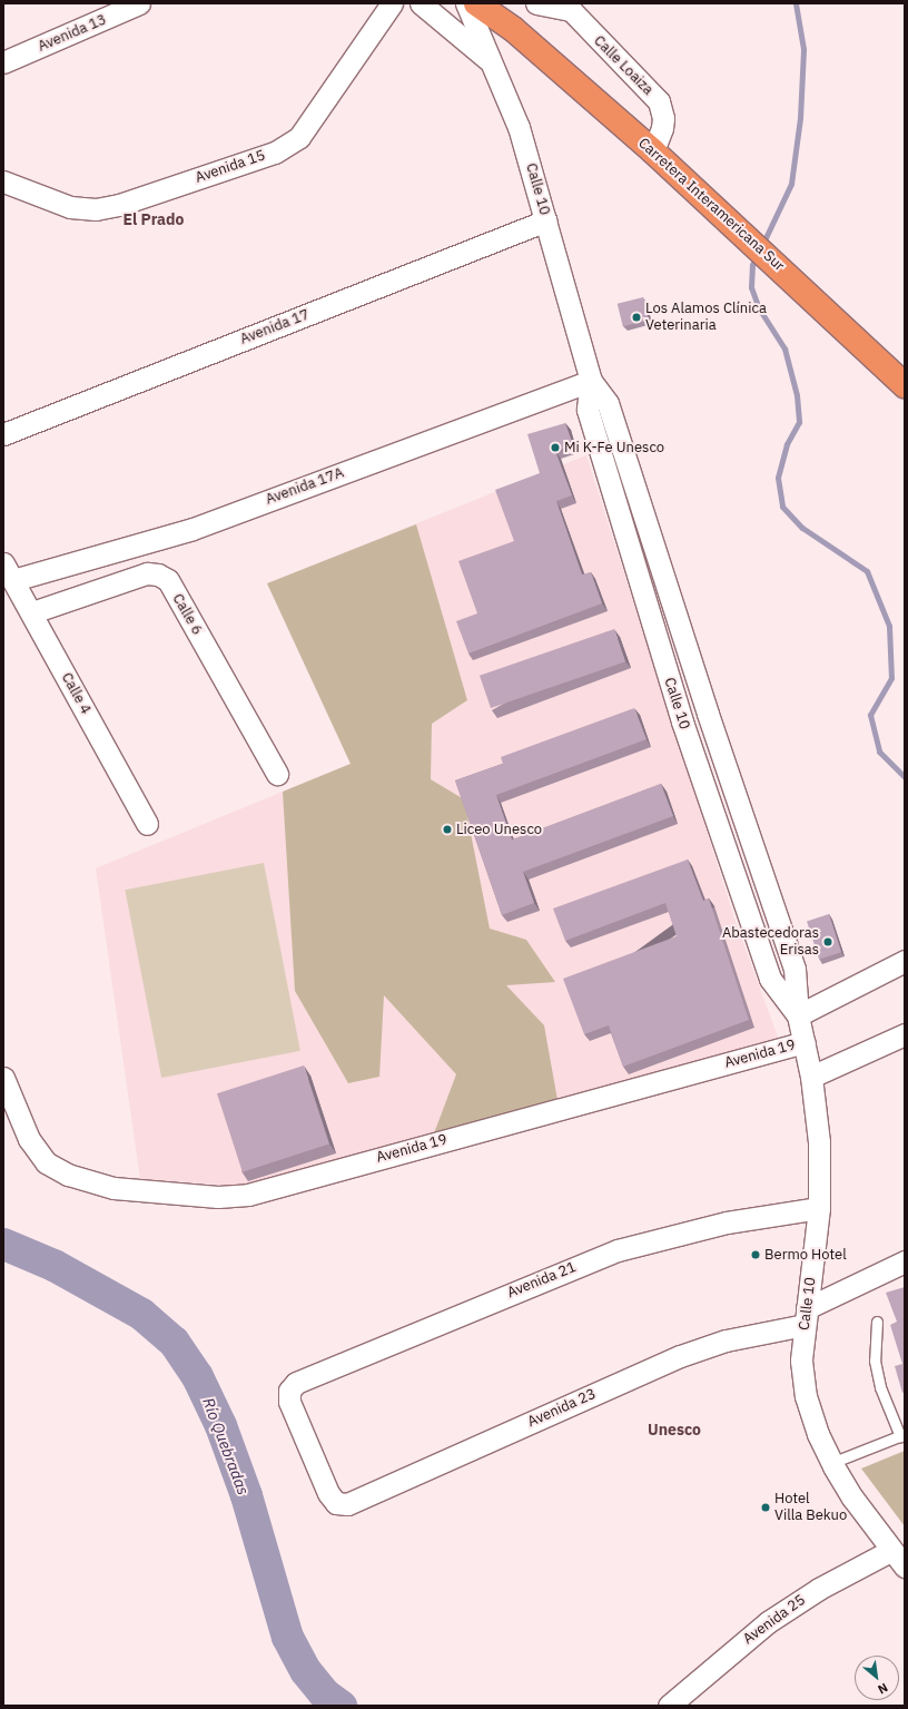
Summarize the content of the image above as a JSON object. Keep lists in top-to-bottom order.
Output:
{
  "streets": {
    "highway": ["Carretera Interamericana Sur"],
    "street": [
      "Avenida 13",
      "Calle Loaiza",
      "Avenida 15",
      "Calle 10",
      "Avenida 17",
      "Avenida 17A",
      "Calle 6",
      "Calle 4",
      "Avenida 19",
      "Avenida 21",
      "Avenida 23",
      "Avenida 25"
    ]
  },
  "crossings": [
    ["Calle Loaiza", "Carretera Interamericana Sur"],
    ["Calle 10", "Avenida 17"],
    ["Calle 10", "Avenida 17A"],
    ["Calle 10", "Avenida 19"],
    ["Calle 10", "Avenida 21"],
    ["Calle 10", "Avenida 23"],
    ["Calle 10", "Avenida 25"],
    ["Avenida 17A", "Calle 4"],
    ["Calle 6", "Calle 4"],
    ["Avenida 21", "Avenida 23"]
  ],
  "districts": ["El Prado", "Unesco"],
  "water": ["Río Quebradas"],
  "places": [
    "Los Alamos Clínica Veterinaria",
    "Mi K-Fe Unesco",
    "Liceo Unesco",
    "Abastecedoras Erisas",
    "Bermo Hotel",
    "Hotel Villa Bekuo"
  ],
  "north": "bottom right"
}
